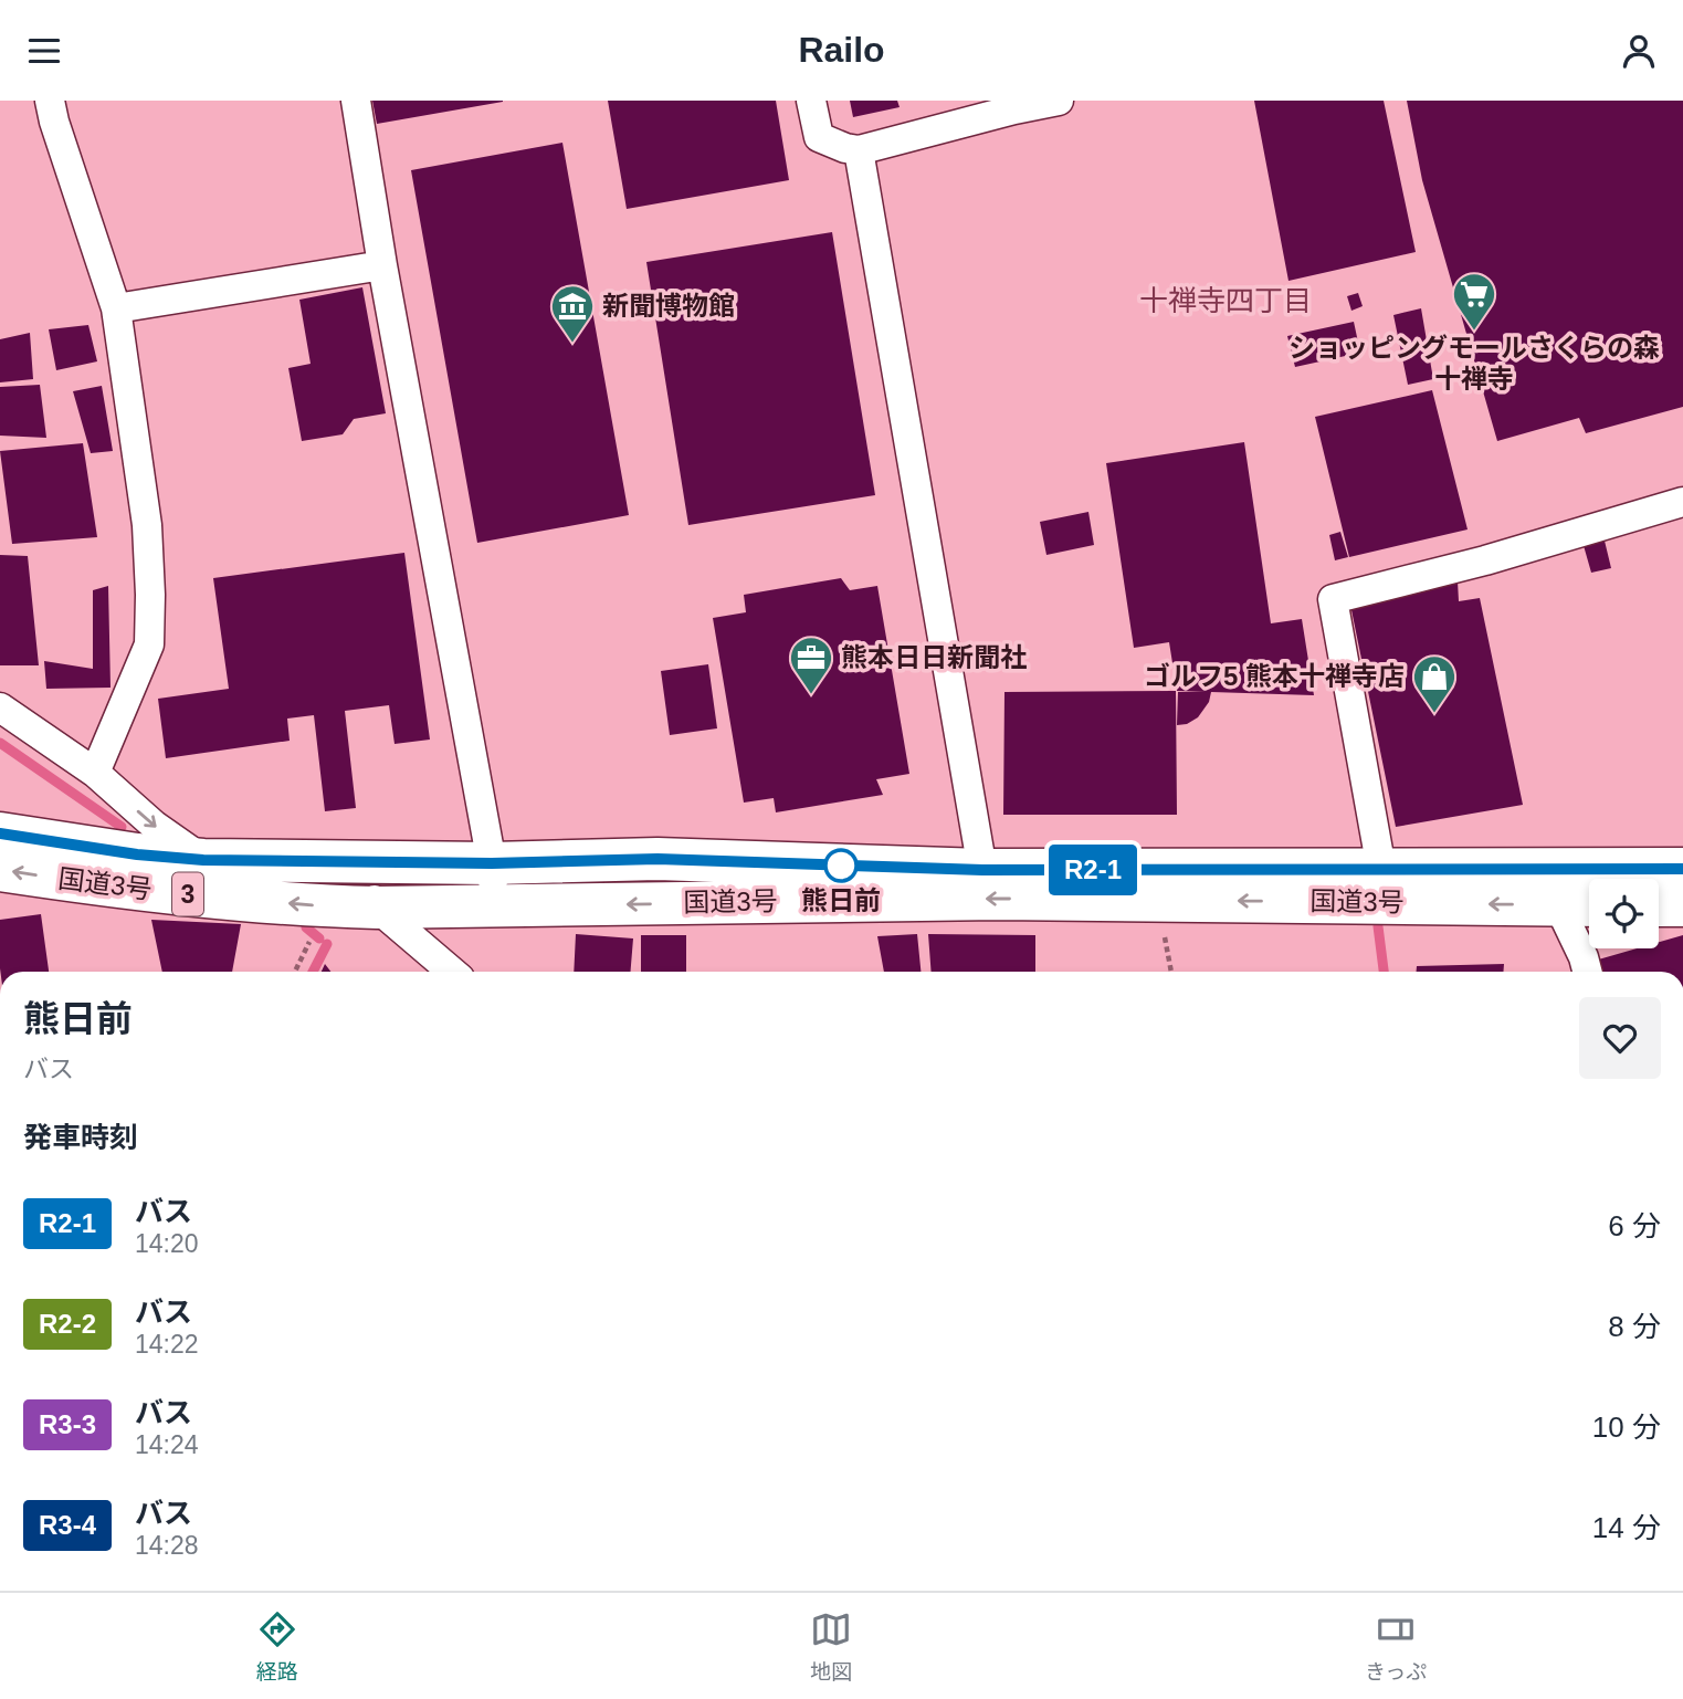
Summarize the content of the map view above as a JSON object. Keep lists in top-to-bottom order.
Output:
{
  "streets": {
    "main road": ["国道3号", "3"]
  },
  "districts": ["十禅寺四丁目"],
  "places": {
    "supermarket": ["ショッピングモールさくらの森 十禅寺"],
    "museum": ["新聞博物館"],
    "office": ["熊本日日新聞社"],
    "shop": ["ゴルフ5 熊本十禅寺店"],
    "other": ["熊日前"]
  },
  "lines": ["bus line R2-1"],
  "page": {
    "header": "Railo",
    "on_map": "R2-1",
    "heading": [
      ["熊日前", "バス"],
      "発車時刻"
    ],
    "list": [
      {
        "mark": "R2-1",
        "name": "バス",
        "note": "14:20",
        "value": "6 分"
      },
      {
        "mark": "R2-2",
        "name": "バス",
        "note": "14:22",
        "value": "8 分"
      },
      {
        "mark": "R3-3",
        "name": "バス",
        "note": "14:24",
        "value": "10 分"
      },
      {
        "mark": "R3-4",
        "name": "バス",
        "note": "14:28",
        "value": "14 分"
      }
    ],
    "tabs": ["経路", "地図", "きっぷ"]
  }
}
